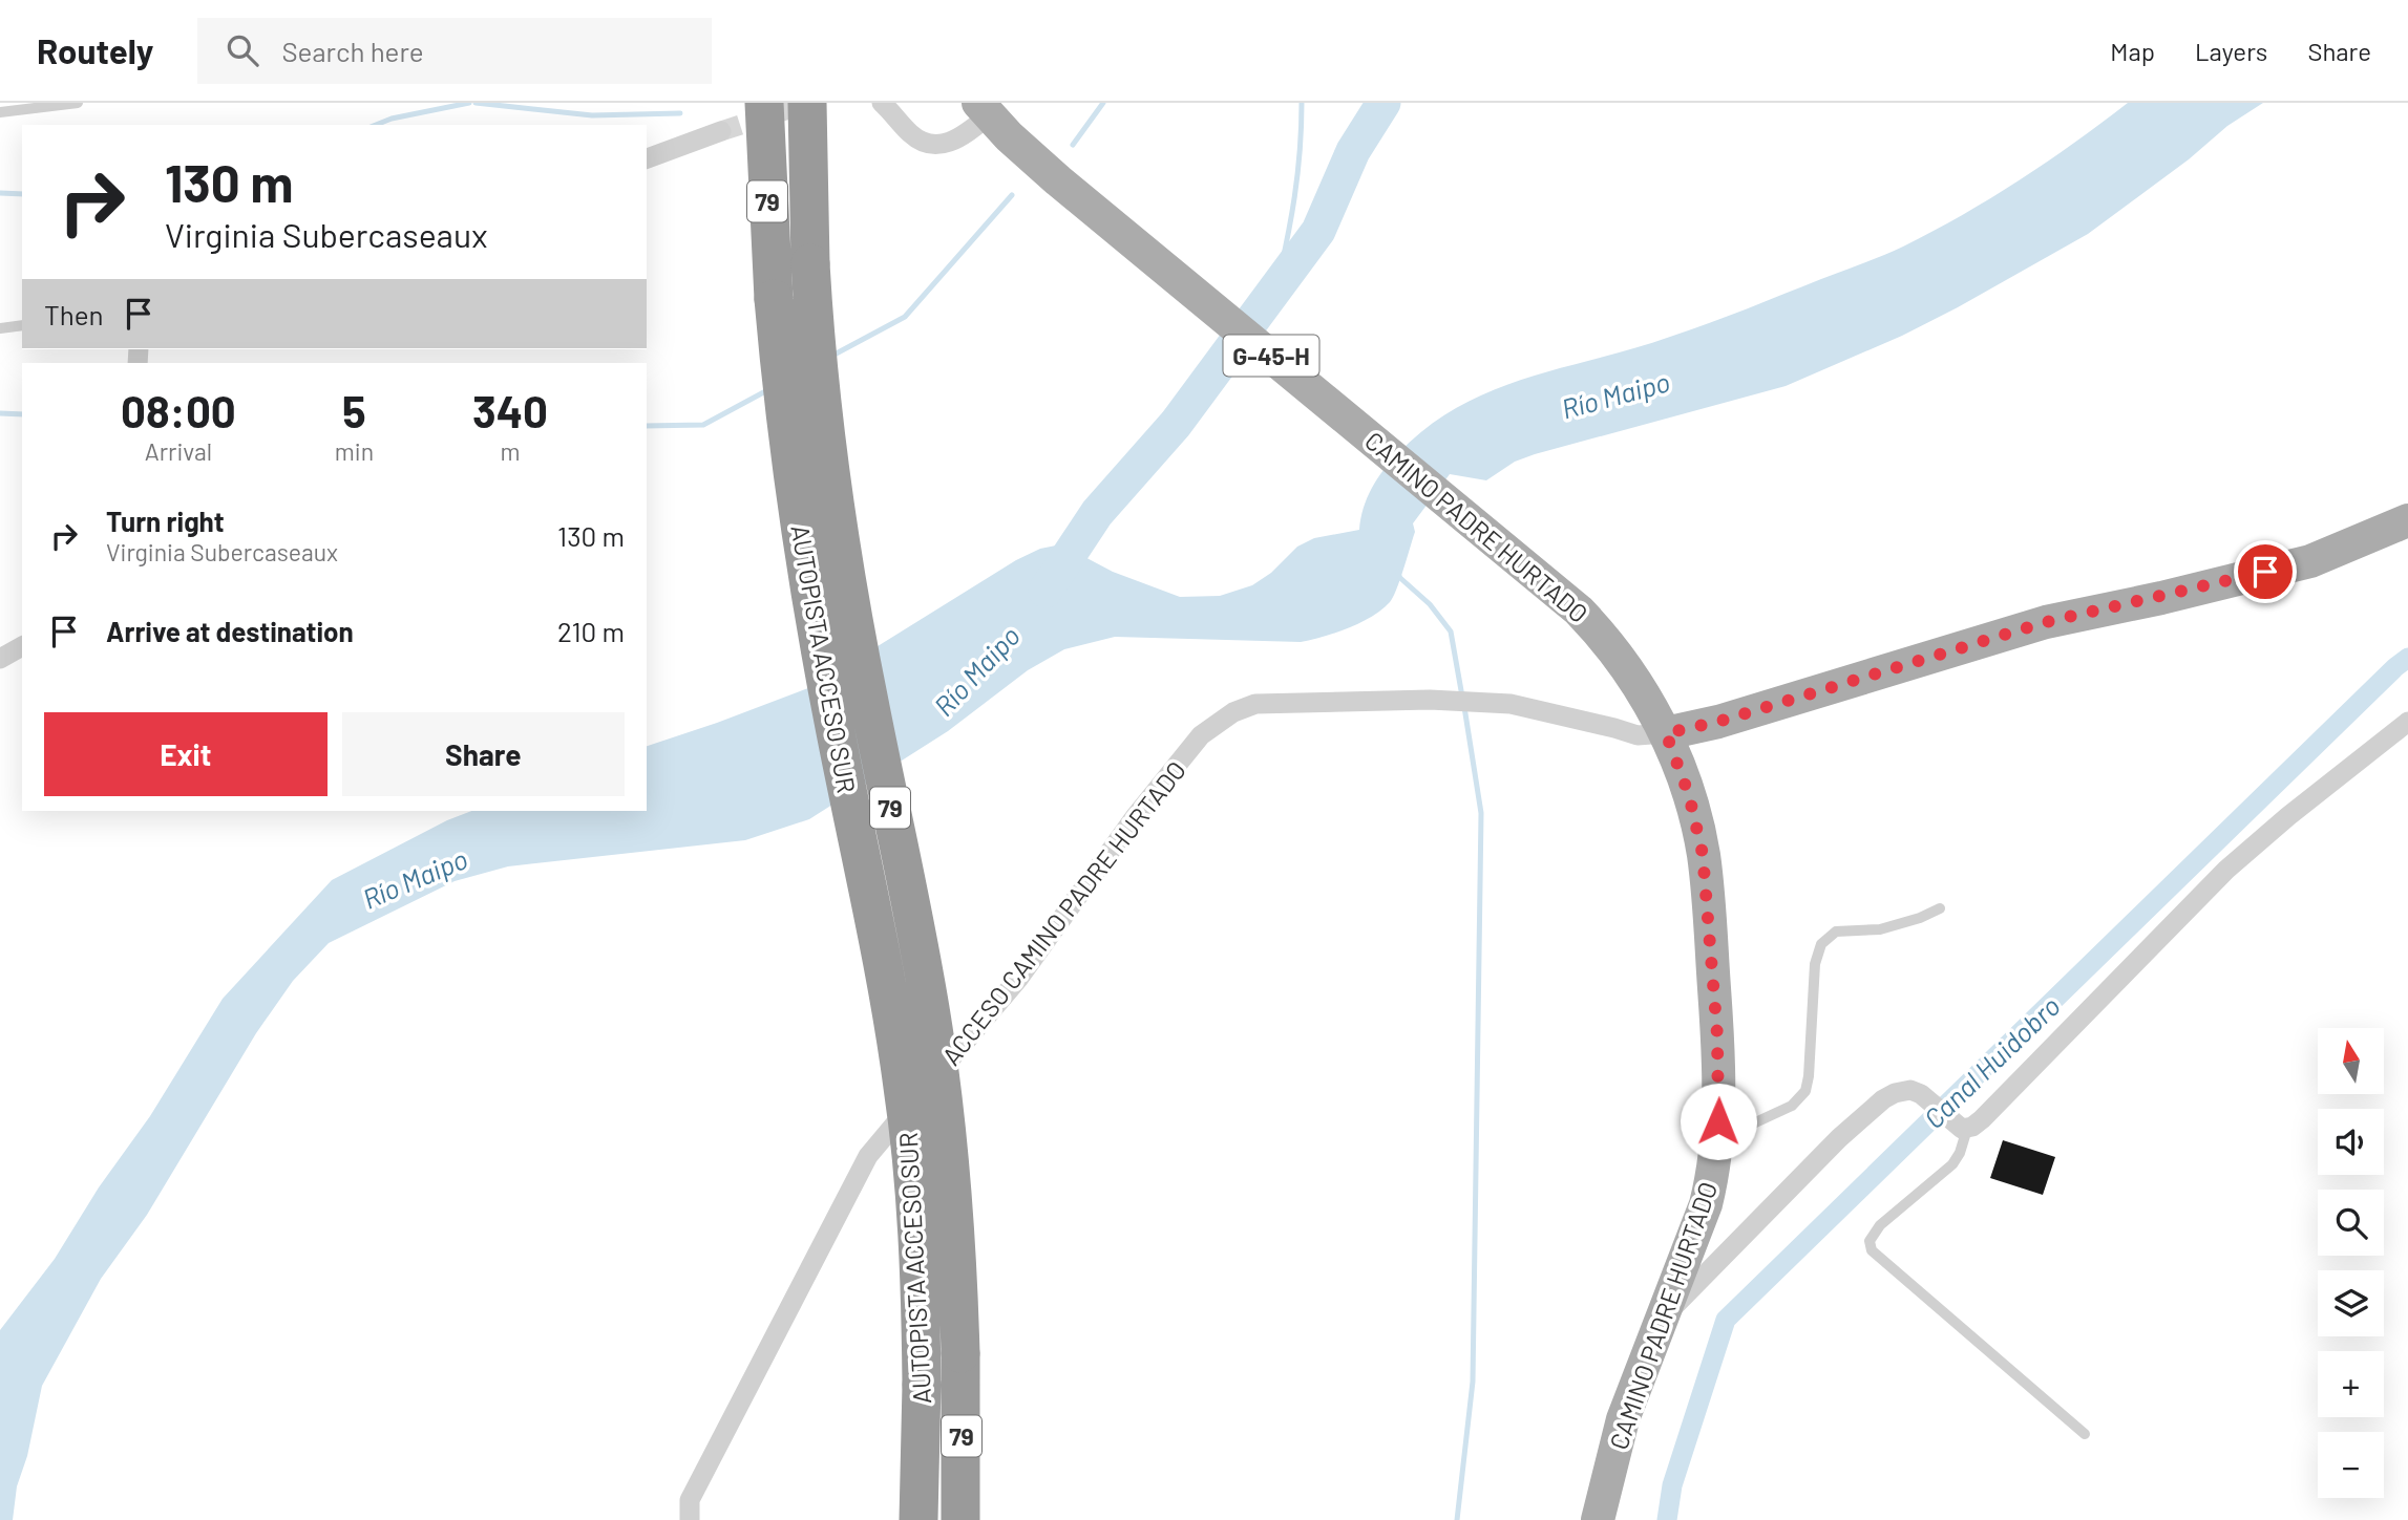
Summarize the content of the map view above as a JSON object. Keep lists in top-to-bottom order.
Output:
{
  "streets": {
    "highway": ["79", "AUTOPISTA ACCESO SUR"],
    "main road": ["G-45-H", "CAMINO PADRE HURTADO"],
    "street": ["ACCESO CAMINO PADRE HURTADO"]
  },
  "crossings": [
    ["CAMINO PADRE HURTADO", "ACCESO CAMINO PADRE HURTADO"]
  ],
  "water": ["Río Maipo", "Canal Huidobro"],
  "north": "top",
  "page": {
    "header": "Routely",
    "search": "Search here",
    "nav": ["Map", "Layers", "Share"],
    "turn": ["130 m", "Virginia Subercaseaux"],
    "then": "Then",
    "eta": [
      "08:00",
      "Arrival",
      "5",
      "min",
      "340",
      "m"
    ],
    "list": [
      {
        "name": "Turn right",
        "note": "Virginia Subercaseaux",
        "value": "130 m"
      },
      {
        "name": "Arrive at destination",
        "value": "210 m"
      }
    ],
    "buttons": ["Exit", "Share"],
    "map_buttons": ["+", "−"]
  }
}
